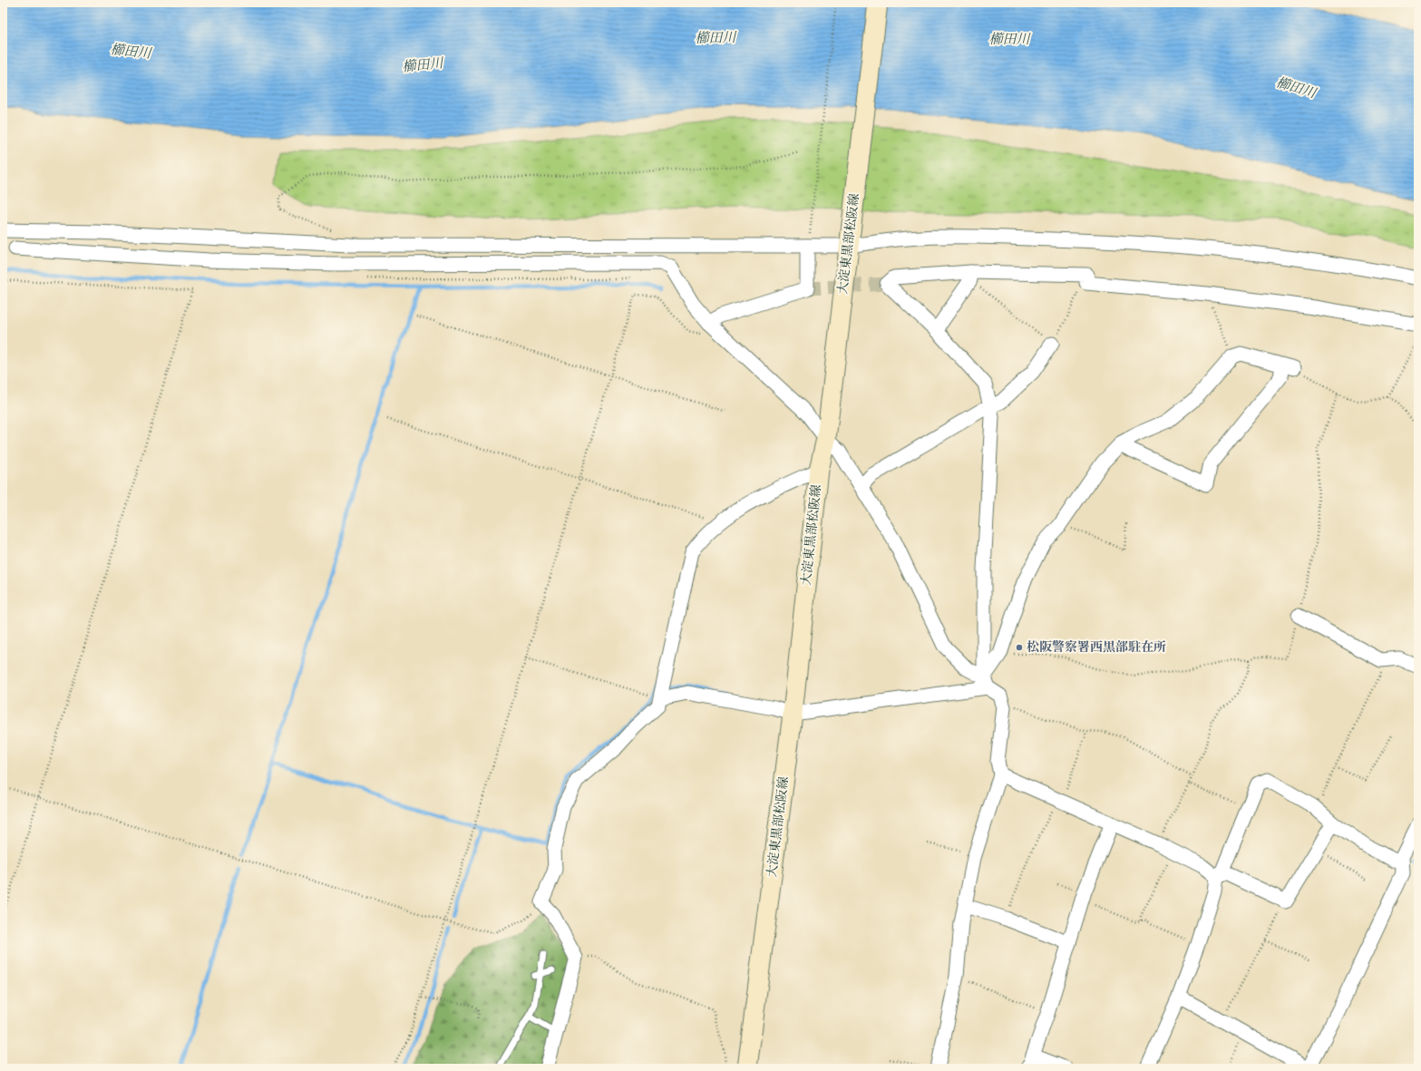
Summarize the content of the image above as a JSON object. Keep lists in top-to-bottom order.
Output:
{
  "streets": {
    "main road": ["大淀東黒部松阪線"]
  },
  "water": ["櫛田川"],
  "places": ["松阪警察署西黒部駐在所"]
}
